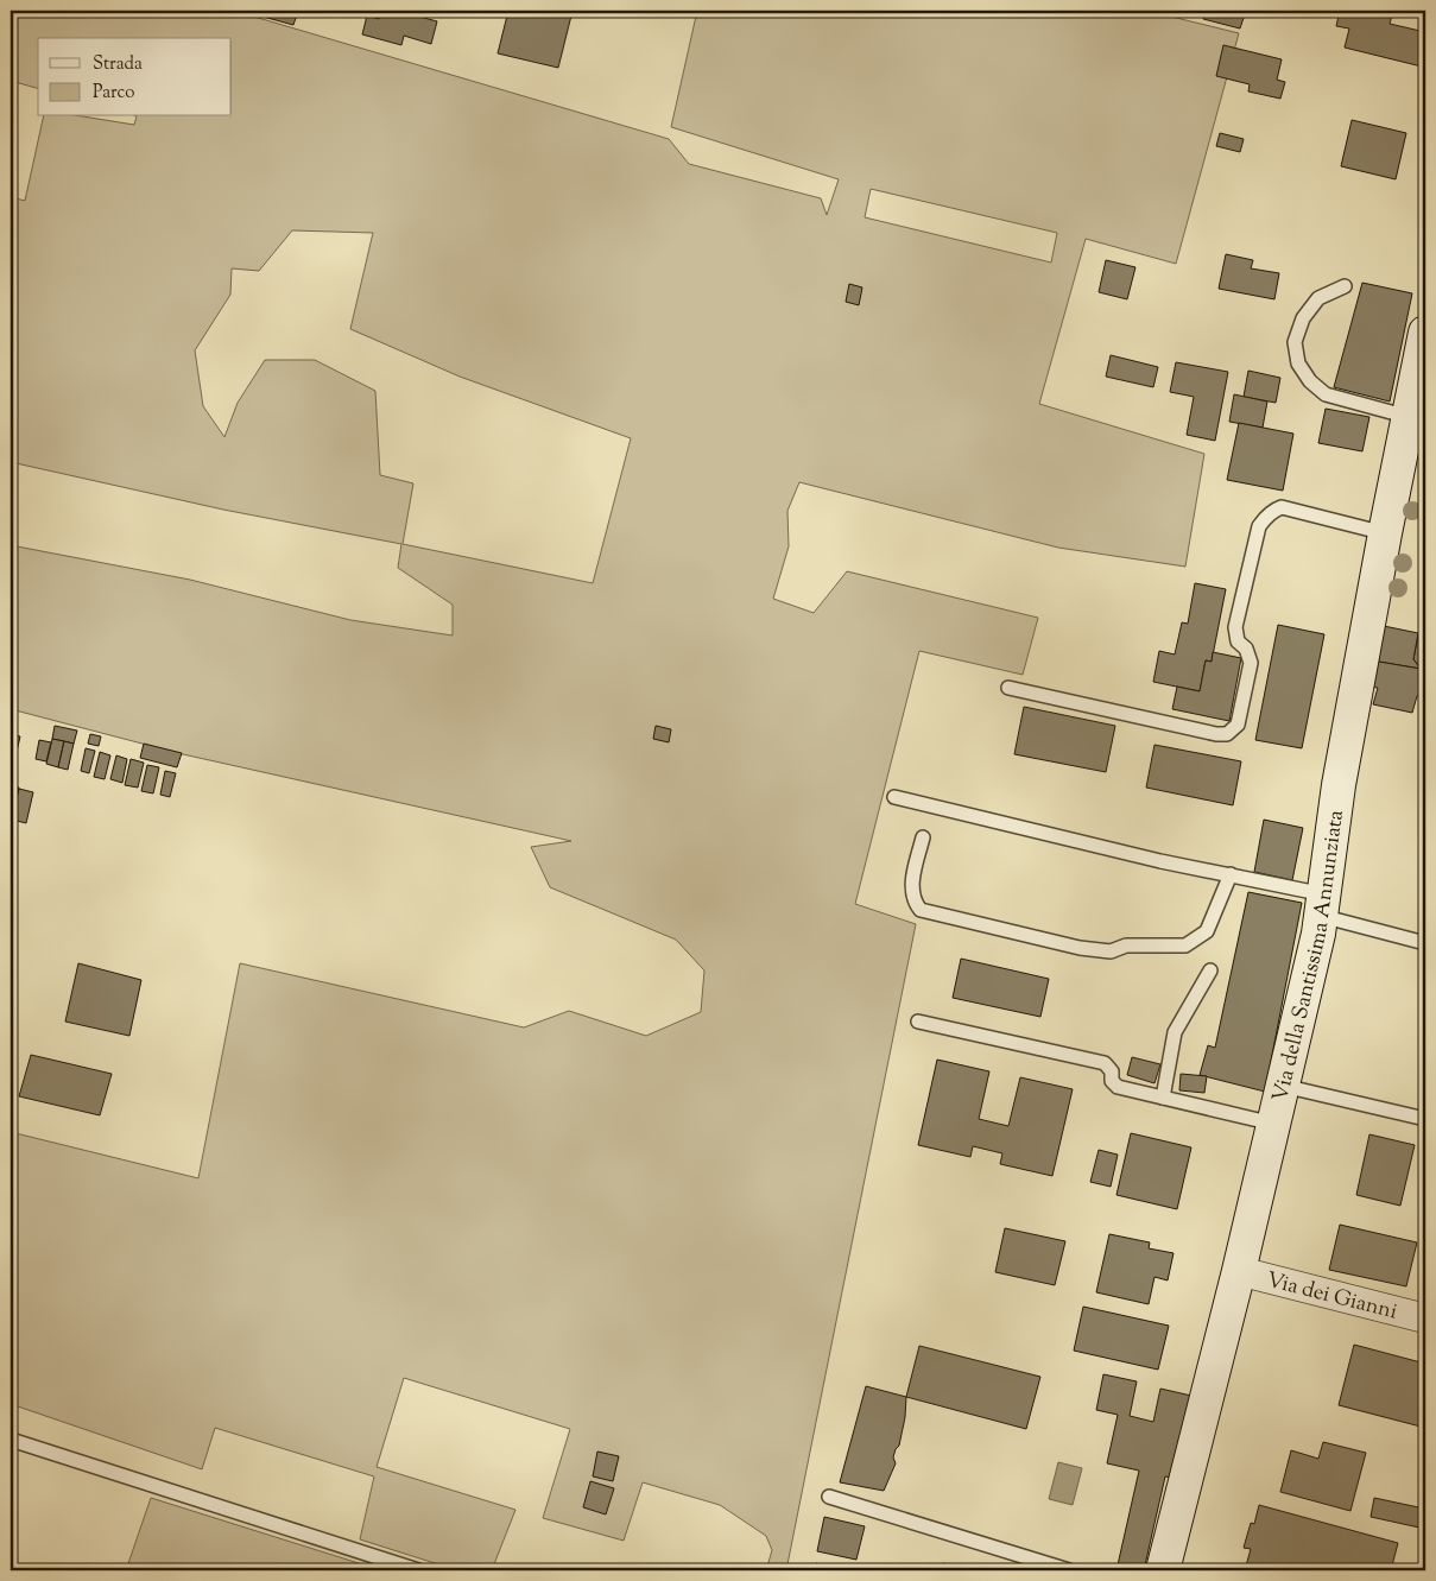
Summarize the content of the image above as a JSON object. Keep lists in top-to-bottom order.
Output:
{
  "streets": {
    "street": ["Via della Santissima Annunziata", "Via dei Gianni"]
  },
  "crossings": [
    ["Via della Santissima Annunziata", "Via dei Gianni"]
  ],
  "legend": ["Strada", "Parco"]
}
